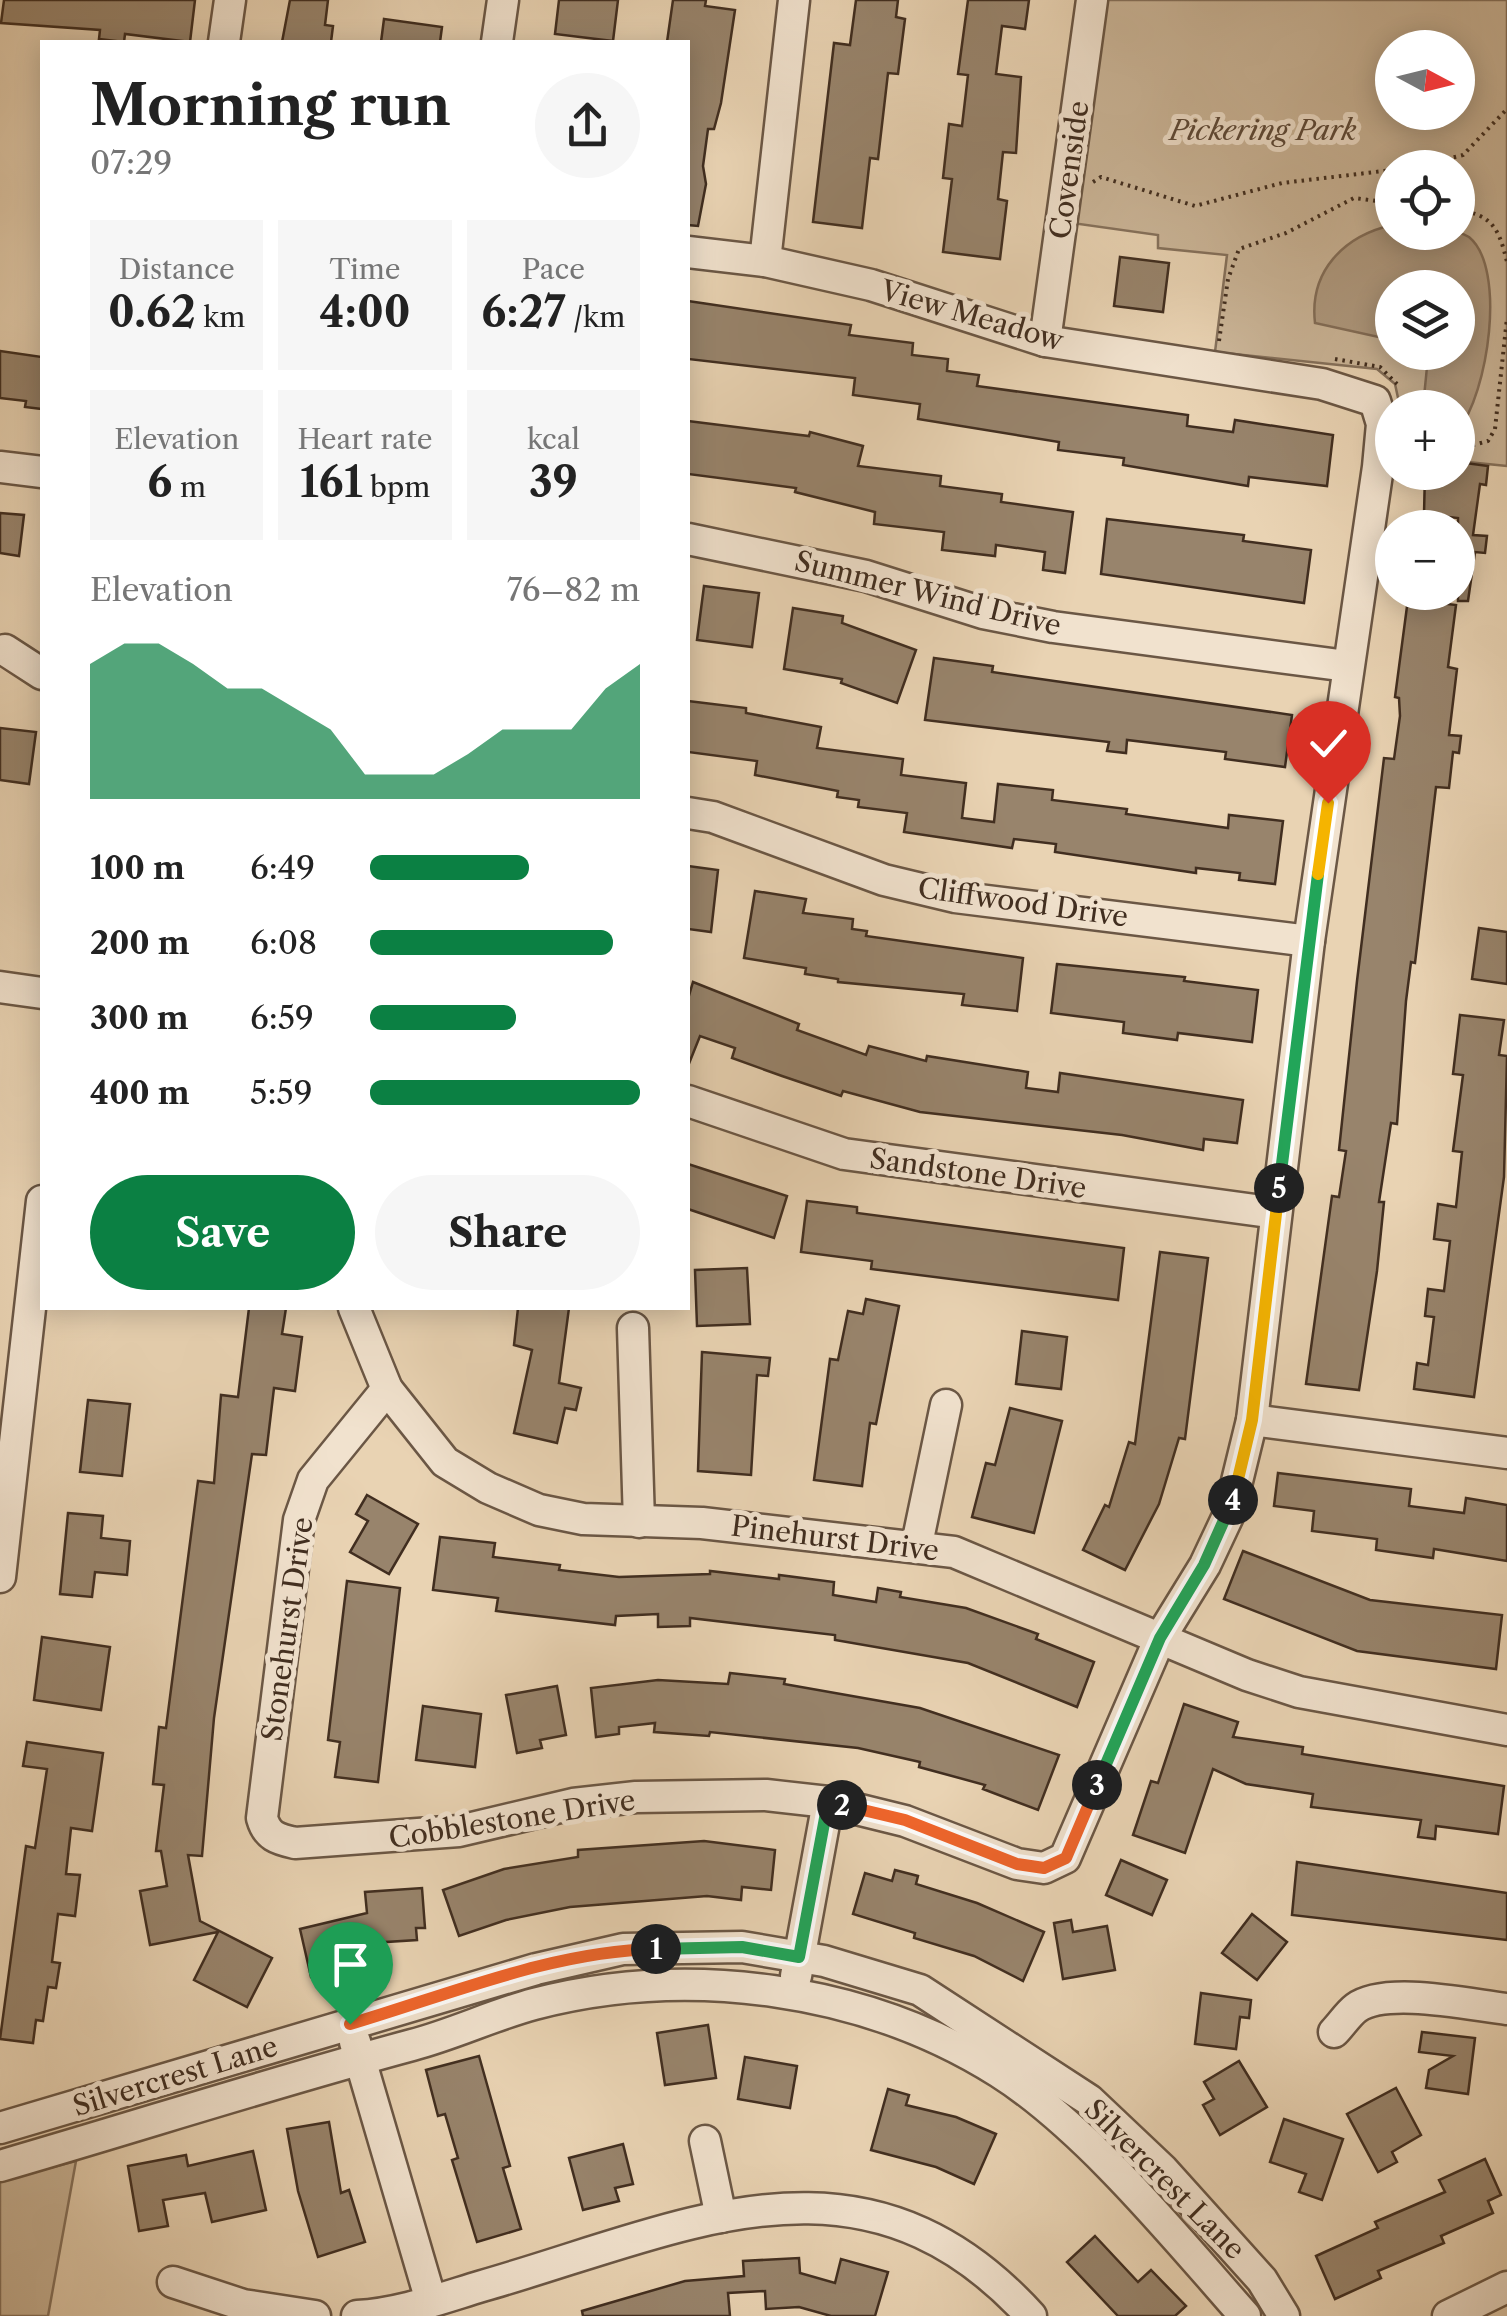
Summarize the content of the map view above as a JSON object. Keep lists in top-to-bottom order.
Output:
{
  "streets": {
    "street": [
      "Covenside",
      "View Meadow",
      "Summer Wind Drive",
      "Cliffwood Drive",
      "Sandstone Drive",
      "Pinehurst Drive",
      "Stonehurst Drive",
      "Cobblestone Drive",
      "Silvercrest Lane"
    ]
  },
  "crossings": [
    ["Covenside", "View Meadow"],
    ["View Meadow", "Summer Wind Drive"],
    ["Pinehurst Drive", "Stonehurst Drive"],
    ["Pinehurst Drive", "Cobblestone Drive"],
    ["Stonehurst Drive", "Cobblestone Drive"]
  ],
  "parks": ["Pickering Park"],
  "north": "right",
  "page": {
    "map_buttons": ["+", "−"],
    "heading": ["Morning run", "07:29"],
    "stats": [
      ["Distance", "0.62 km"],
      ["Time", "4:00"],
      ["Pace", "6:27 /km"],
      ["Elevation", "6 m"],
      ["Heart rate", "161 bpm"],
      ["kcal", "39"]
    ],
    "chart": ["Elevation", "76–82 m"],
    "list": [
      {
        "name": "100 m",
        "note": "6:49"
      },
      {
        "name": "200 m",
        "note": "6:08"
      },
      {
        "name": "300 m",
        "note": "6:59"
      },
      {
        "name": "400 m",
        "note": "5:59"
      }
    ],
    "buttons": ["Save", "Share"],
    "pins": [
      "5",
      "4",
      "3",
      "2",
      "1"
    ]
  }
}
